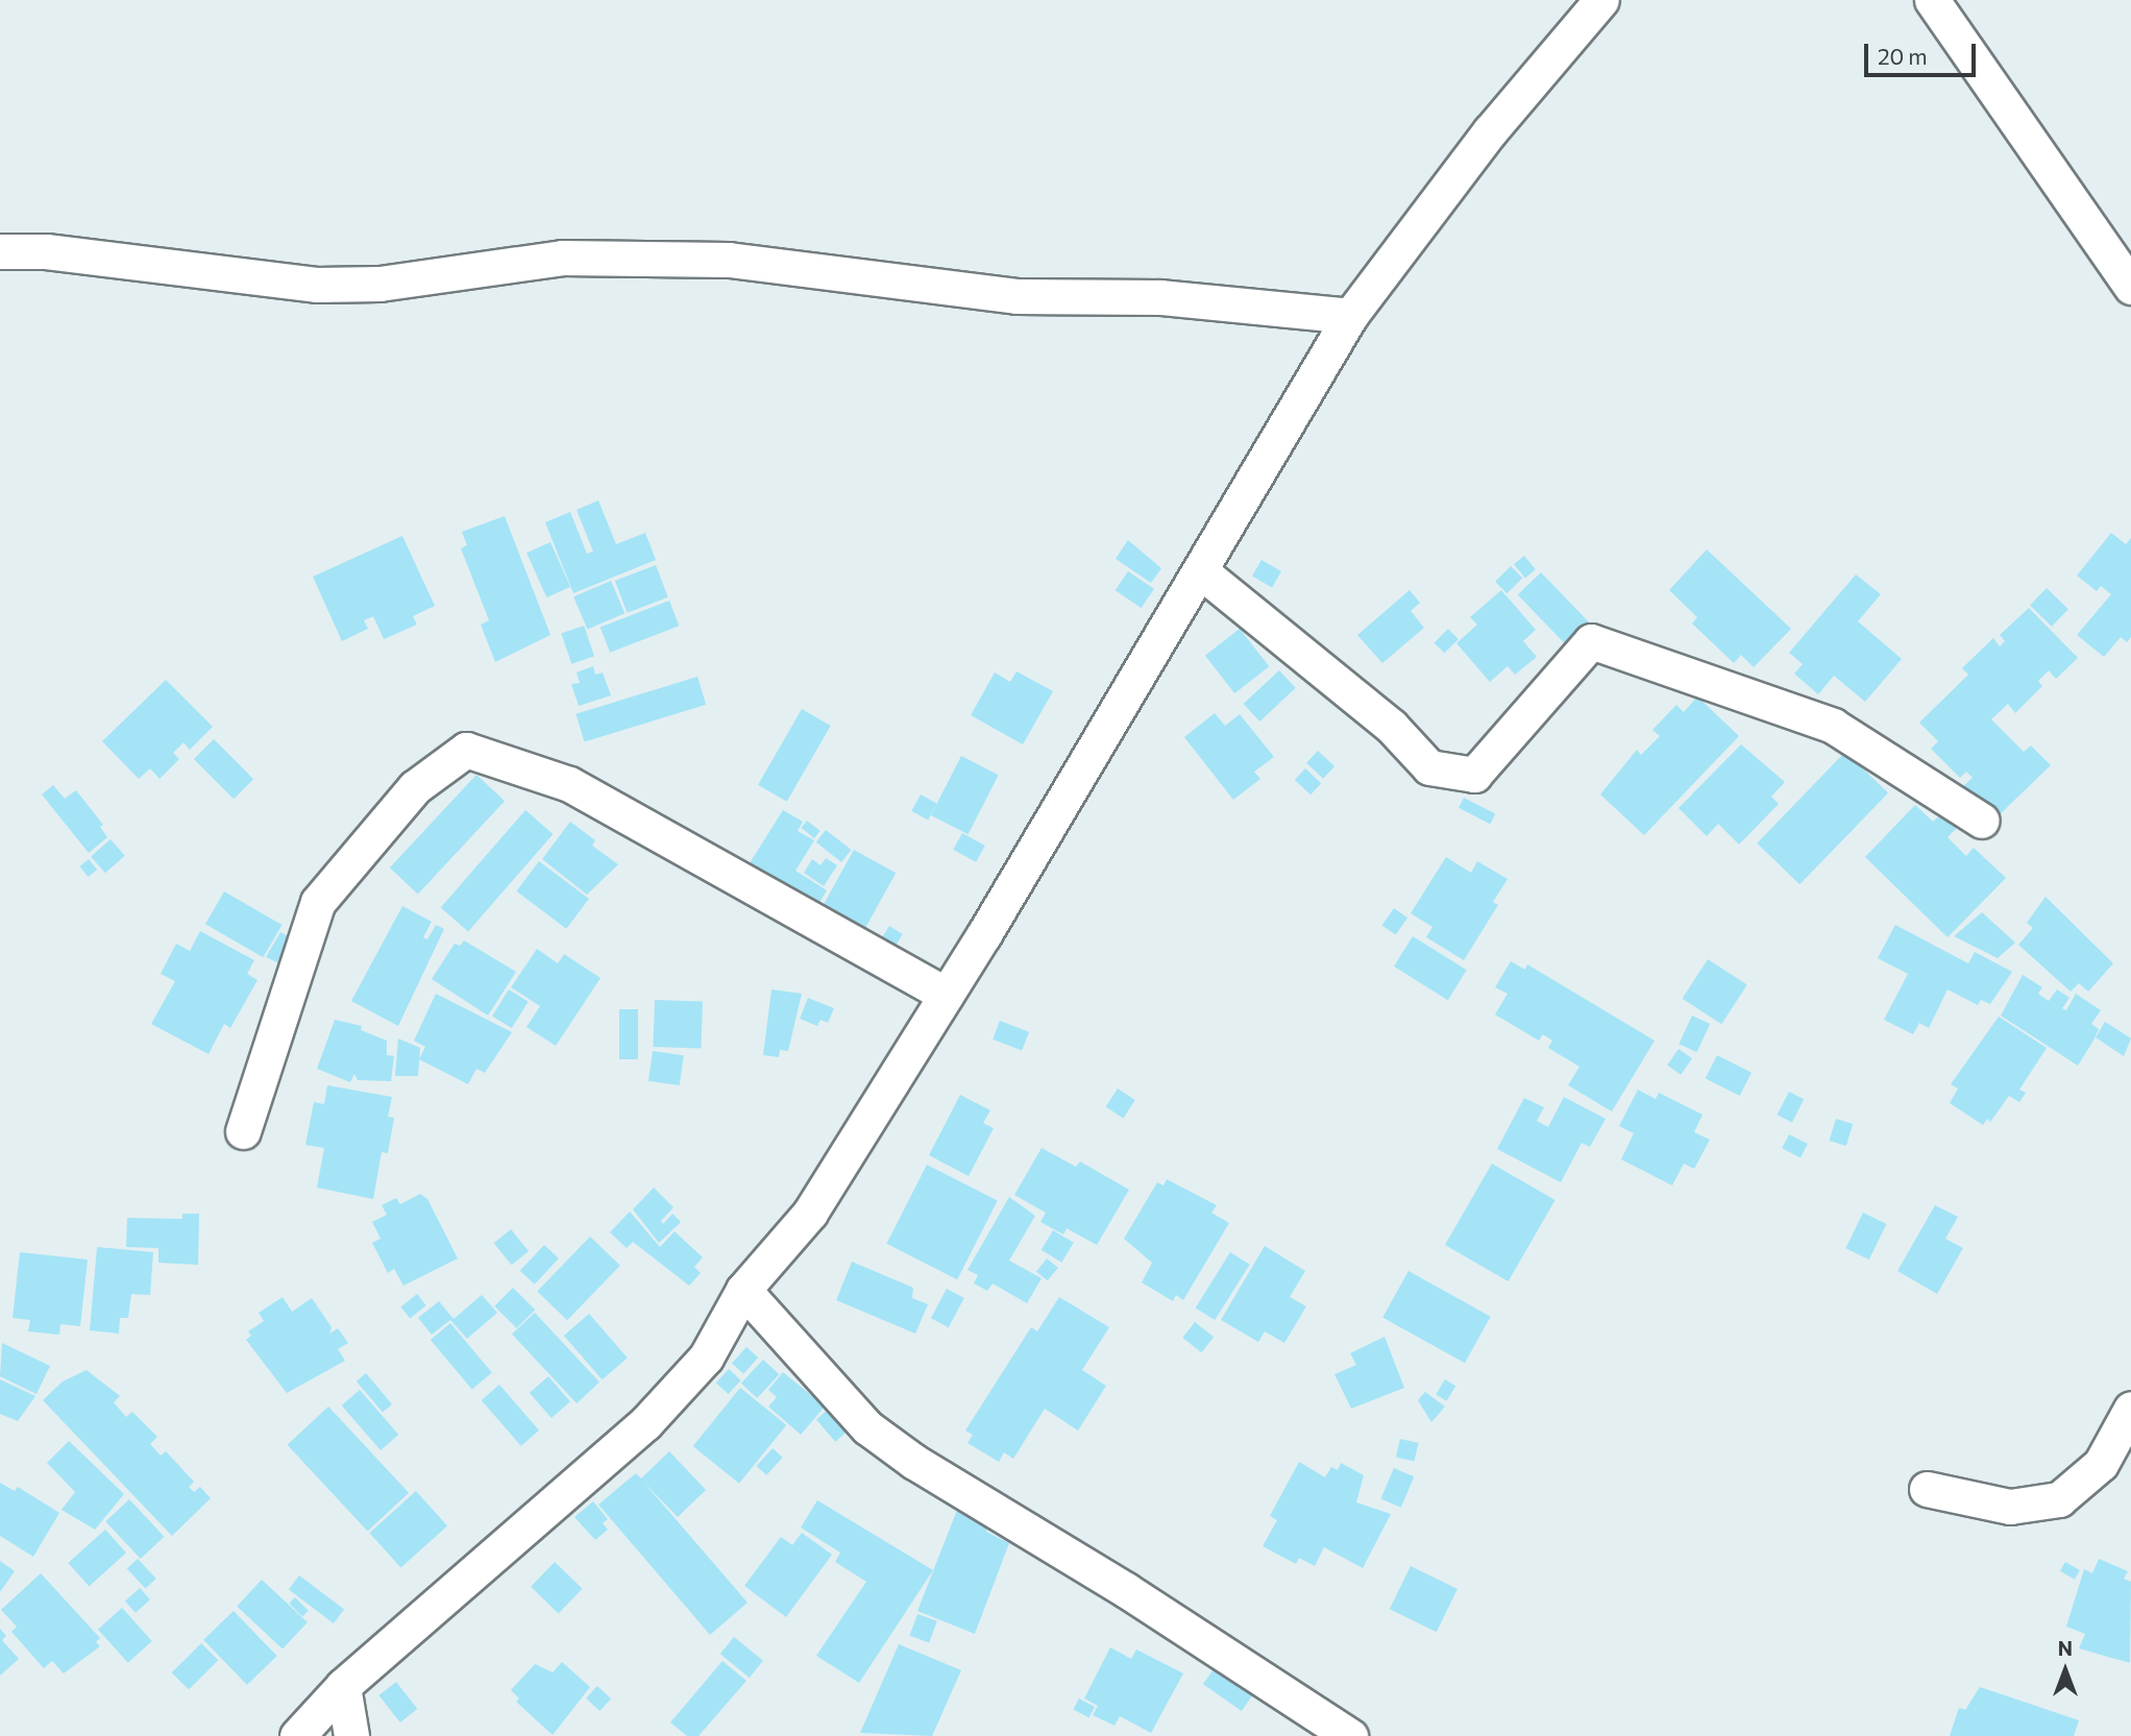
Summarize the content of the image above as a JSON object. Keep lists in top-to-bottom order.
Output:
{
  "scale_bar": "20 m",
  "north": "top"
}
